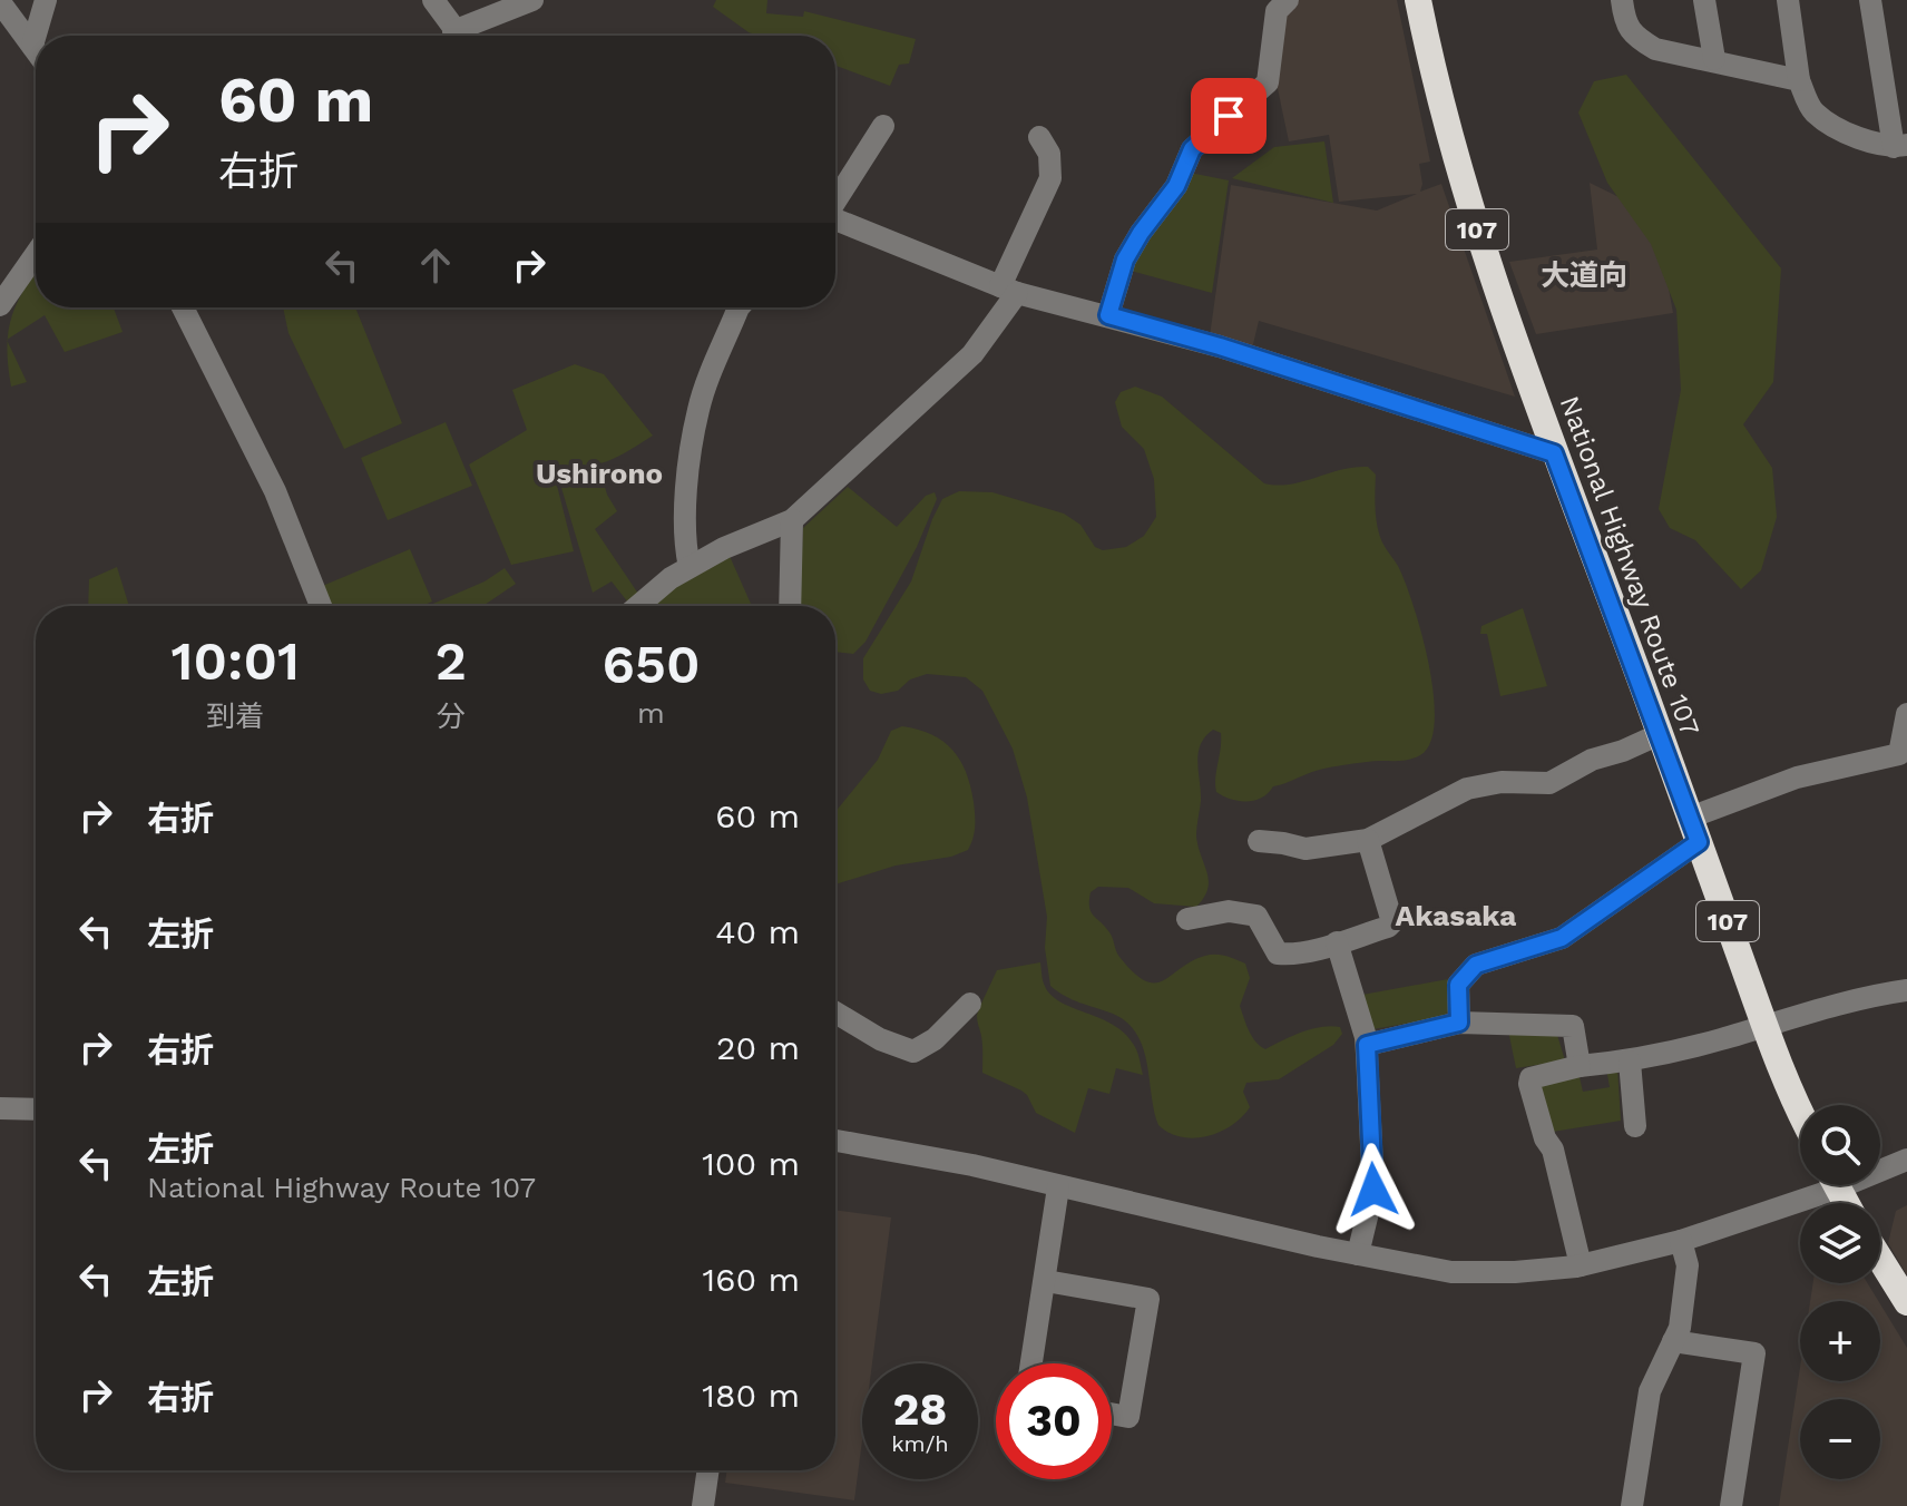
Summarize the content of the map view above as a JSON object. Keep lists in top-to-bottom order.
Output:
{
  "streets": {
    "highway": ["107", "National Highway Route 107"]
  },
  "districts": ["大道向", "Ushirono", "Akasaka"],
  "page": {
    "turn": ["60 m", "右折"],
    "eta": [
      "10:01",
      "到着",
      "2",
      "分",
      "650",
      "m"
    ],
    "list": [
      {
        "name": "右折",
        "value": "60 m"
      },
      {
        "name": "左折",
        "value": "40 m"
      },
      {
        "name": "右折",
        "value": "20 m"
      },
      {
        "name": "左折",
        "note": "National Highway Route 107",
        "value": "100 m"
      },
      {
        "name": "左折",
        "value": "160 m"
      },
      {
        "name": "右折",
        "value": "180 m"
      }
    ],
    "map_buttons": ["+", "−"],
    "speed": "28 km/h",
    "limit": "30"
  }
}
